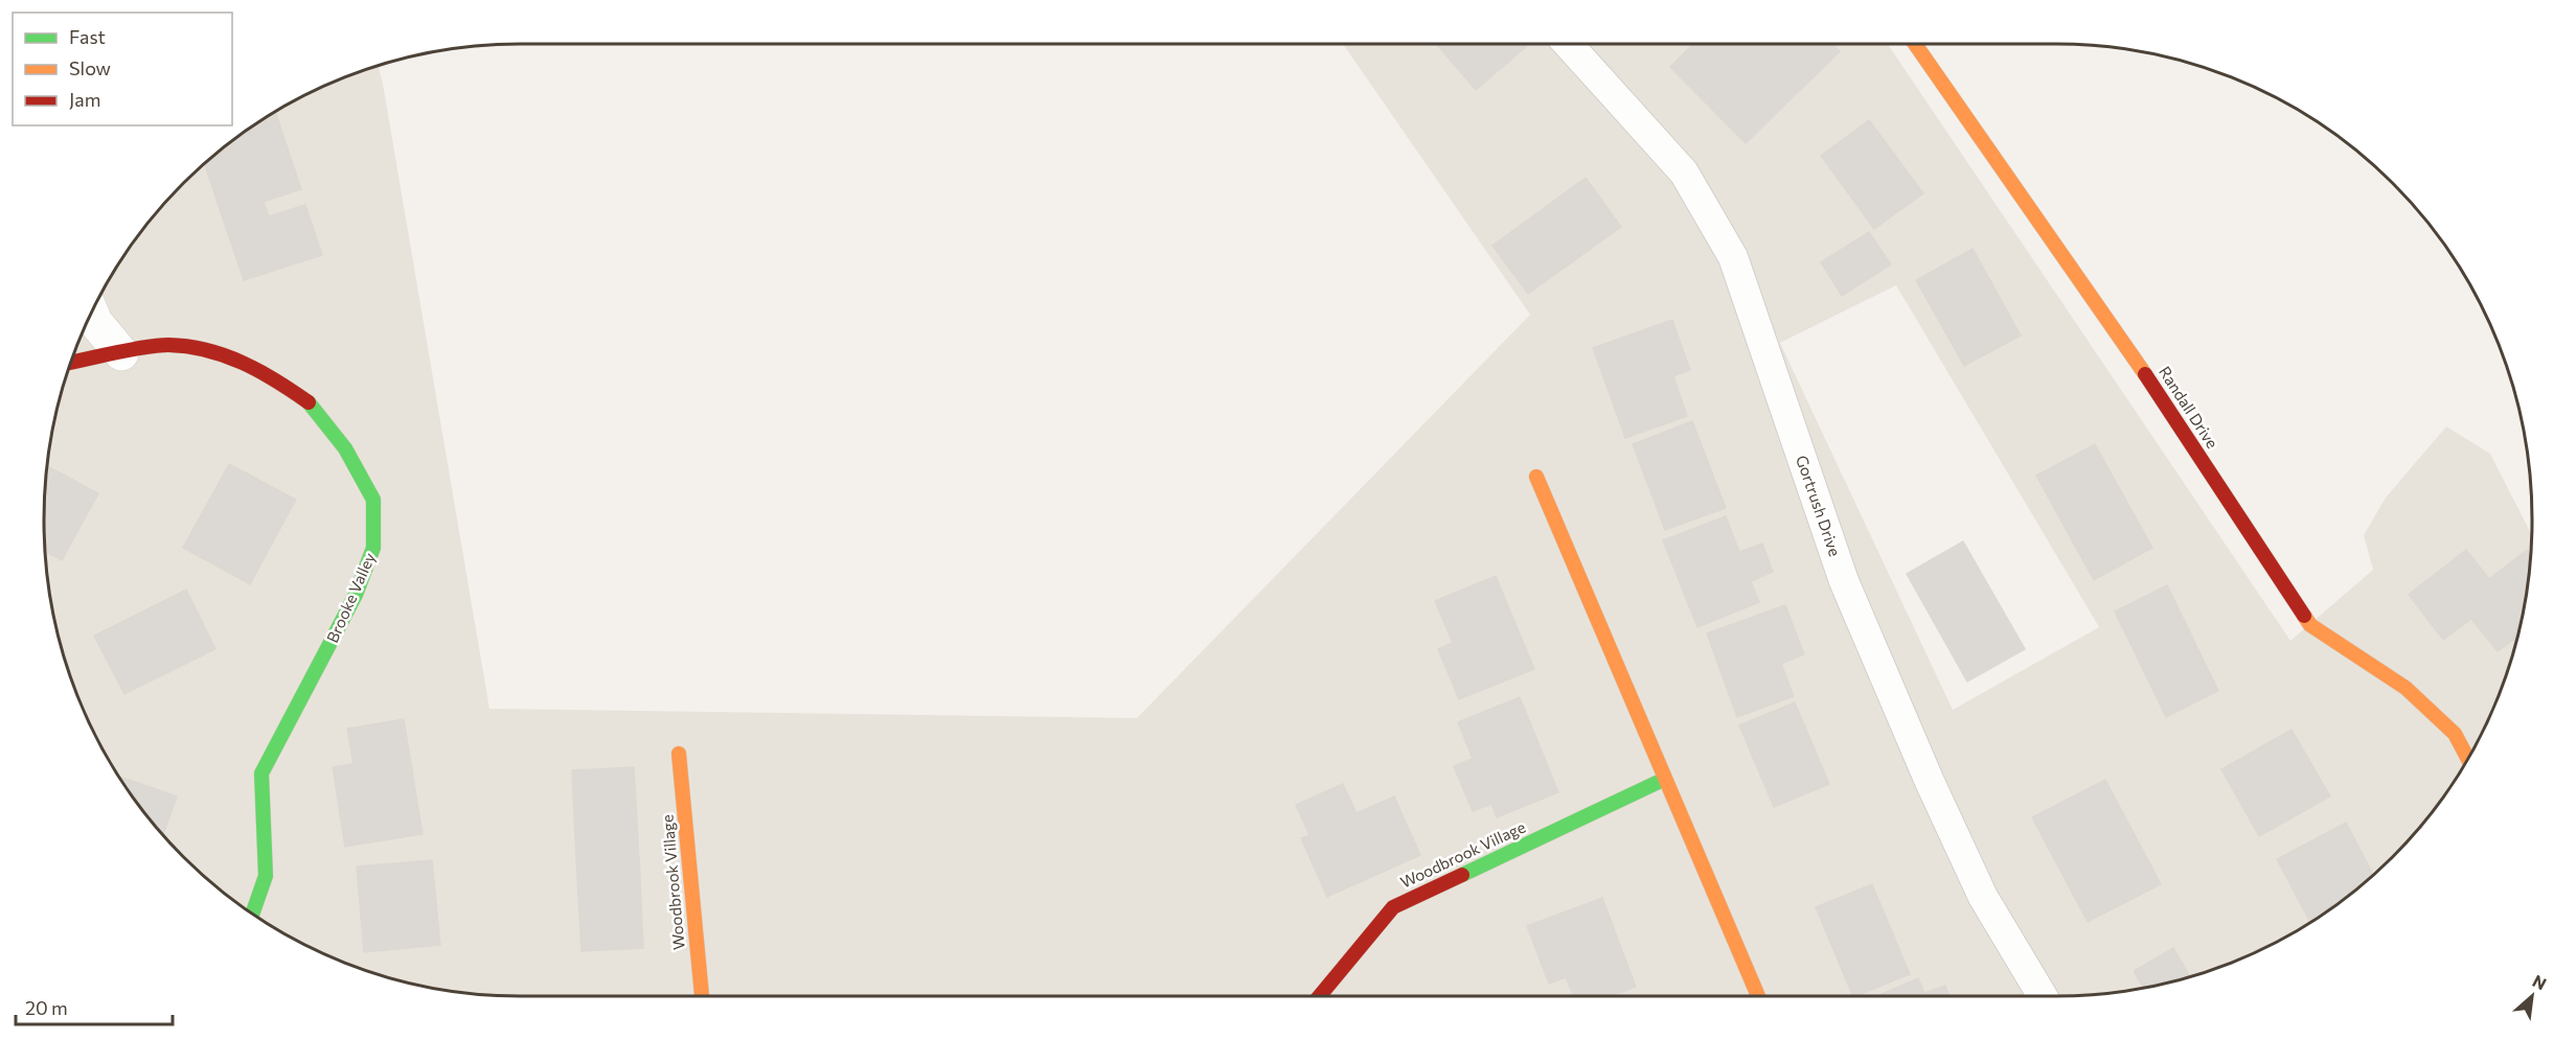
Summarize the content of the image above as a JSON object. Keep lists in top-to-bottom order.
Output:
{
  "streets": {
    "street": ["Randall Drive", "Brooke Valley", "Woodbrook Village"],
    "lane": ["Gortrush Drive"]
  },
  "legend": ["Fast", "Slow", "Jam"],
  "scale_bar": "20 m",
  "north": "top right"
}
